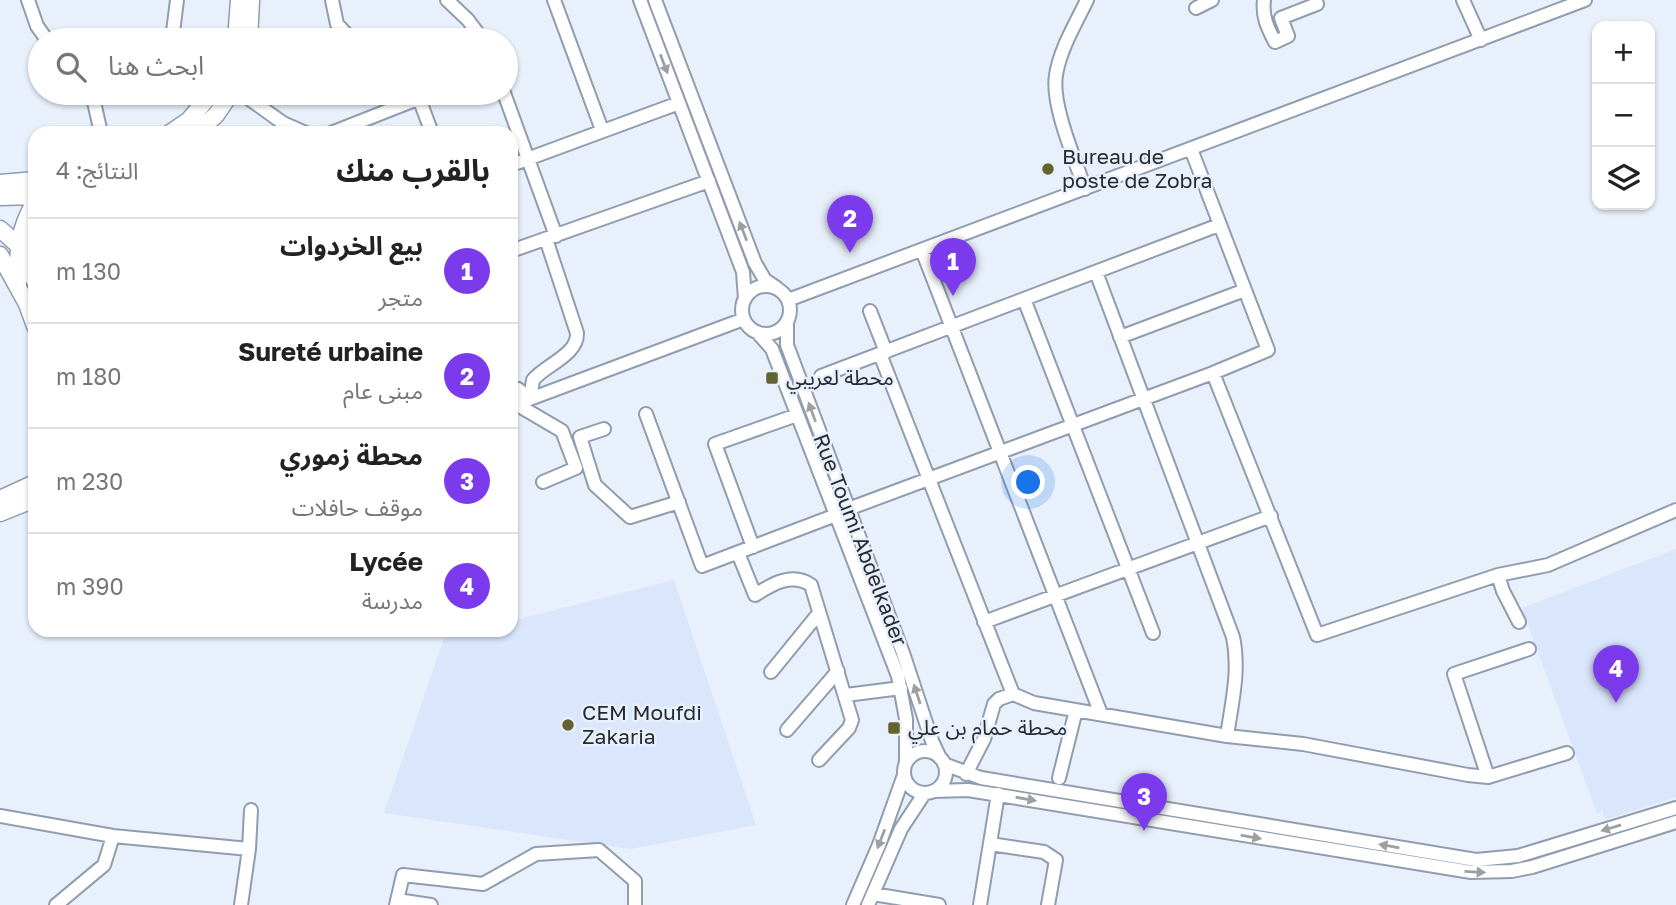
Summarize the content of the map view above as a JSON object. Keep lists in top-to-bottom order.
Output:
{
  "streets": {
    "street": ["Rue Toumi Abdelkader"]
  },
  "places": {
    "other": ["Bureau de poste de Zobra", "CEM Moufdi Zakaria"],
    "transit": ["محطة لعريبي", "محطة حمام بن علي"]
  },
  "page": {
    "map_buttons": ["+", "−"],
    "search": "ابحث هنا",
    "heading": ["بالقرب منك", "النتائج: 4"],
    "pins": [
      "2",
      "1",
      "4",
      "3"
    ],
    "list": [
      {
        "mark": "1",
        "name": "بيع الخردوات",
        "note": "متجر",
        "value": "130 m"
      },
      {
        "mark": "2",
        "name": "Sureté urbaine",
        "note": "مبنى عام",
        "value": "180 m"
      },
      {
        "mark": "3",
        "name": "محطة زموري",
        "note": "موقف حافلات",
        "value": "230 m"
      },
      {
        "mark": "4",
        "name": "Lycée",
        "note": "مدرسة",
        "value": "390 m"
      }
    ]
  }
}
